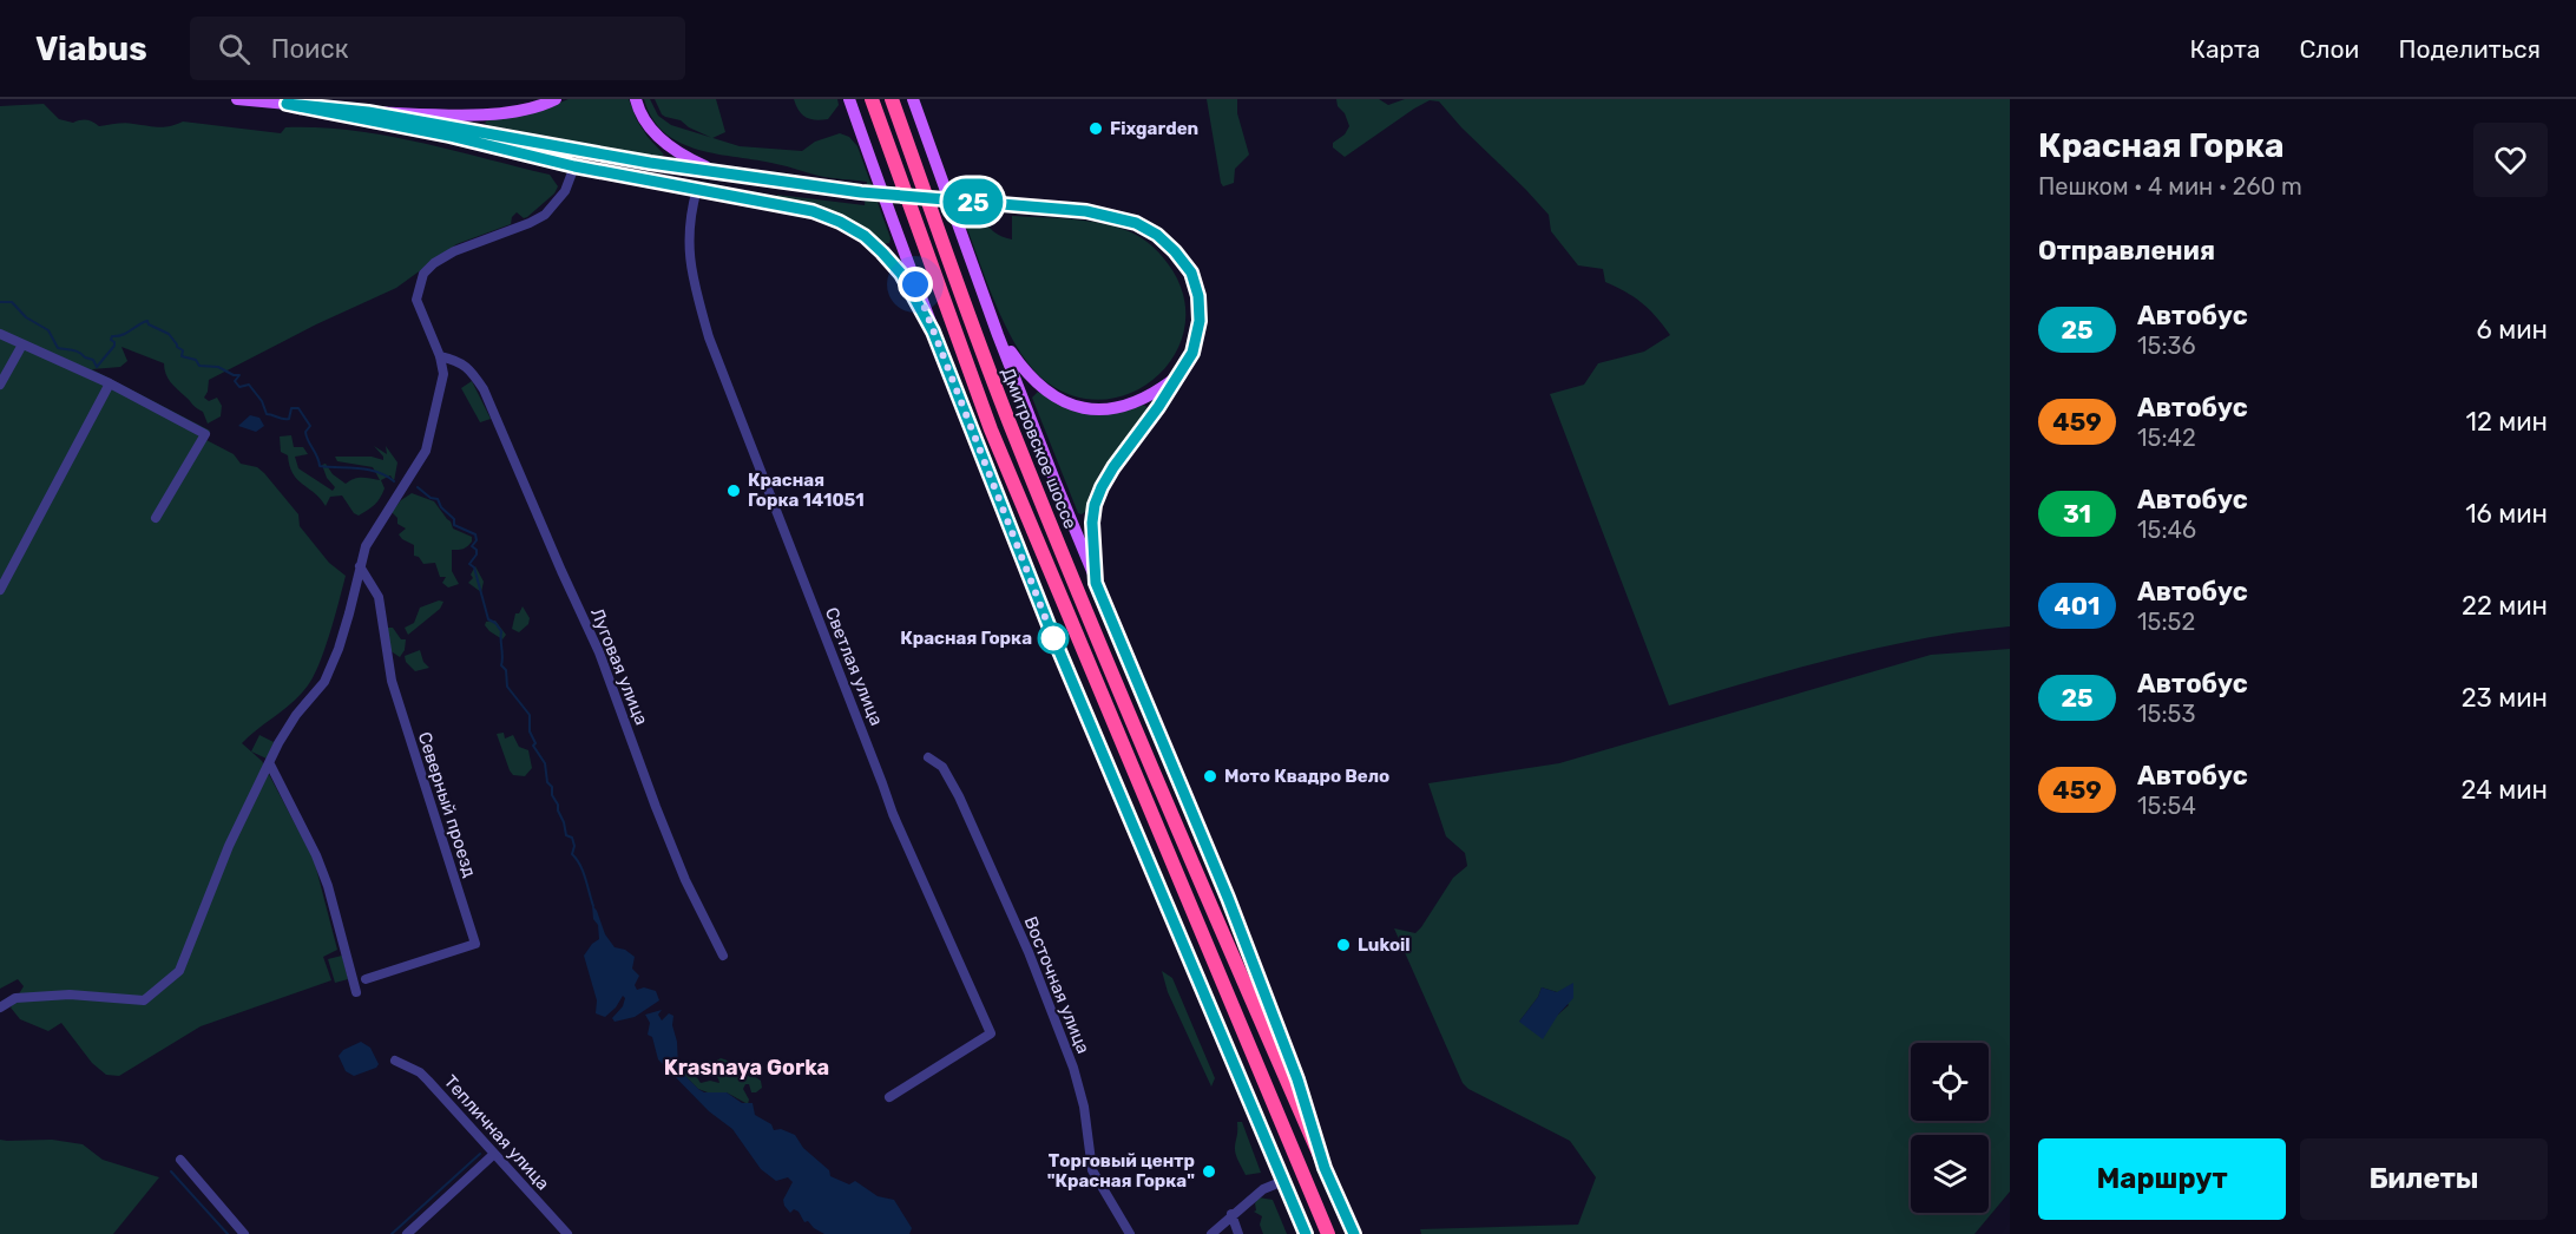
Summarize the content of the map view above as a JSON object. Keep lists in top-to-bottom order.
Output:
{
  "streets": {
    "highway": ["Дмитровское шоссе"],
    "street": [
      "Луговая улица",
      "Светлая улица",
      "Северный проезд",
      "Восточная улица",
      "Тепличная улица"
    ]
  },
  "districts": ["Krasnaya Gorka"],
  "places": [
    "Fixgarden",
    "Красная Горка 141051",
    "Красная Горка",
    "Мото Квадро Вело",
    "Lukoil",
    "Торговый центр \"Красная Горка\""
  ],
  "lines": ["bus line 25"],
  "page": {
    "header": "Viabus",
    "search": "Поиск",
    "nav": ["Карта", "Слои", "Поделиться"],
    "on_map": "25",
    "heading": [
      ["Красная Горка", "Пешком · 4 мин · 260 m"],
      "Отправления"
    ],
    "list": [
      {
        "mark": "25",
        "name": "Автобус",
        "note": "15:36",
        "value": "6 мин"
      },
      {
        "mark": "459",
        "name": "Автобус",
        "note": "15:42",
        "value": "12 мин"
      },
      {
        "mark": "31",
        "name": "Автобус",
        "note": "15:46",
        "value": "16 мин"
      },
      {
        "mark": "401",
        "name": "Автобус",
        "note": "15:52",
        "value": "22 мин"
      },
      {
        "mark": "25",
        "name": "Автобус",
        "note": "15:53",
        "value": "23 мин"
      },
      {
        "mark": "459",
        "name": "Автобус",
        "note": "15:54",
        "value": "24 мин"
      }
    ],
    "buttons": ["Маршрут", "Билеты"]
  }
}
